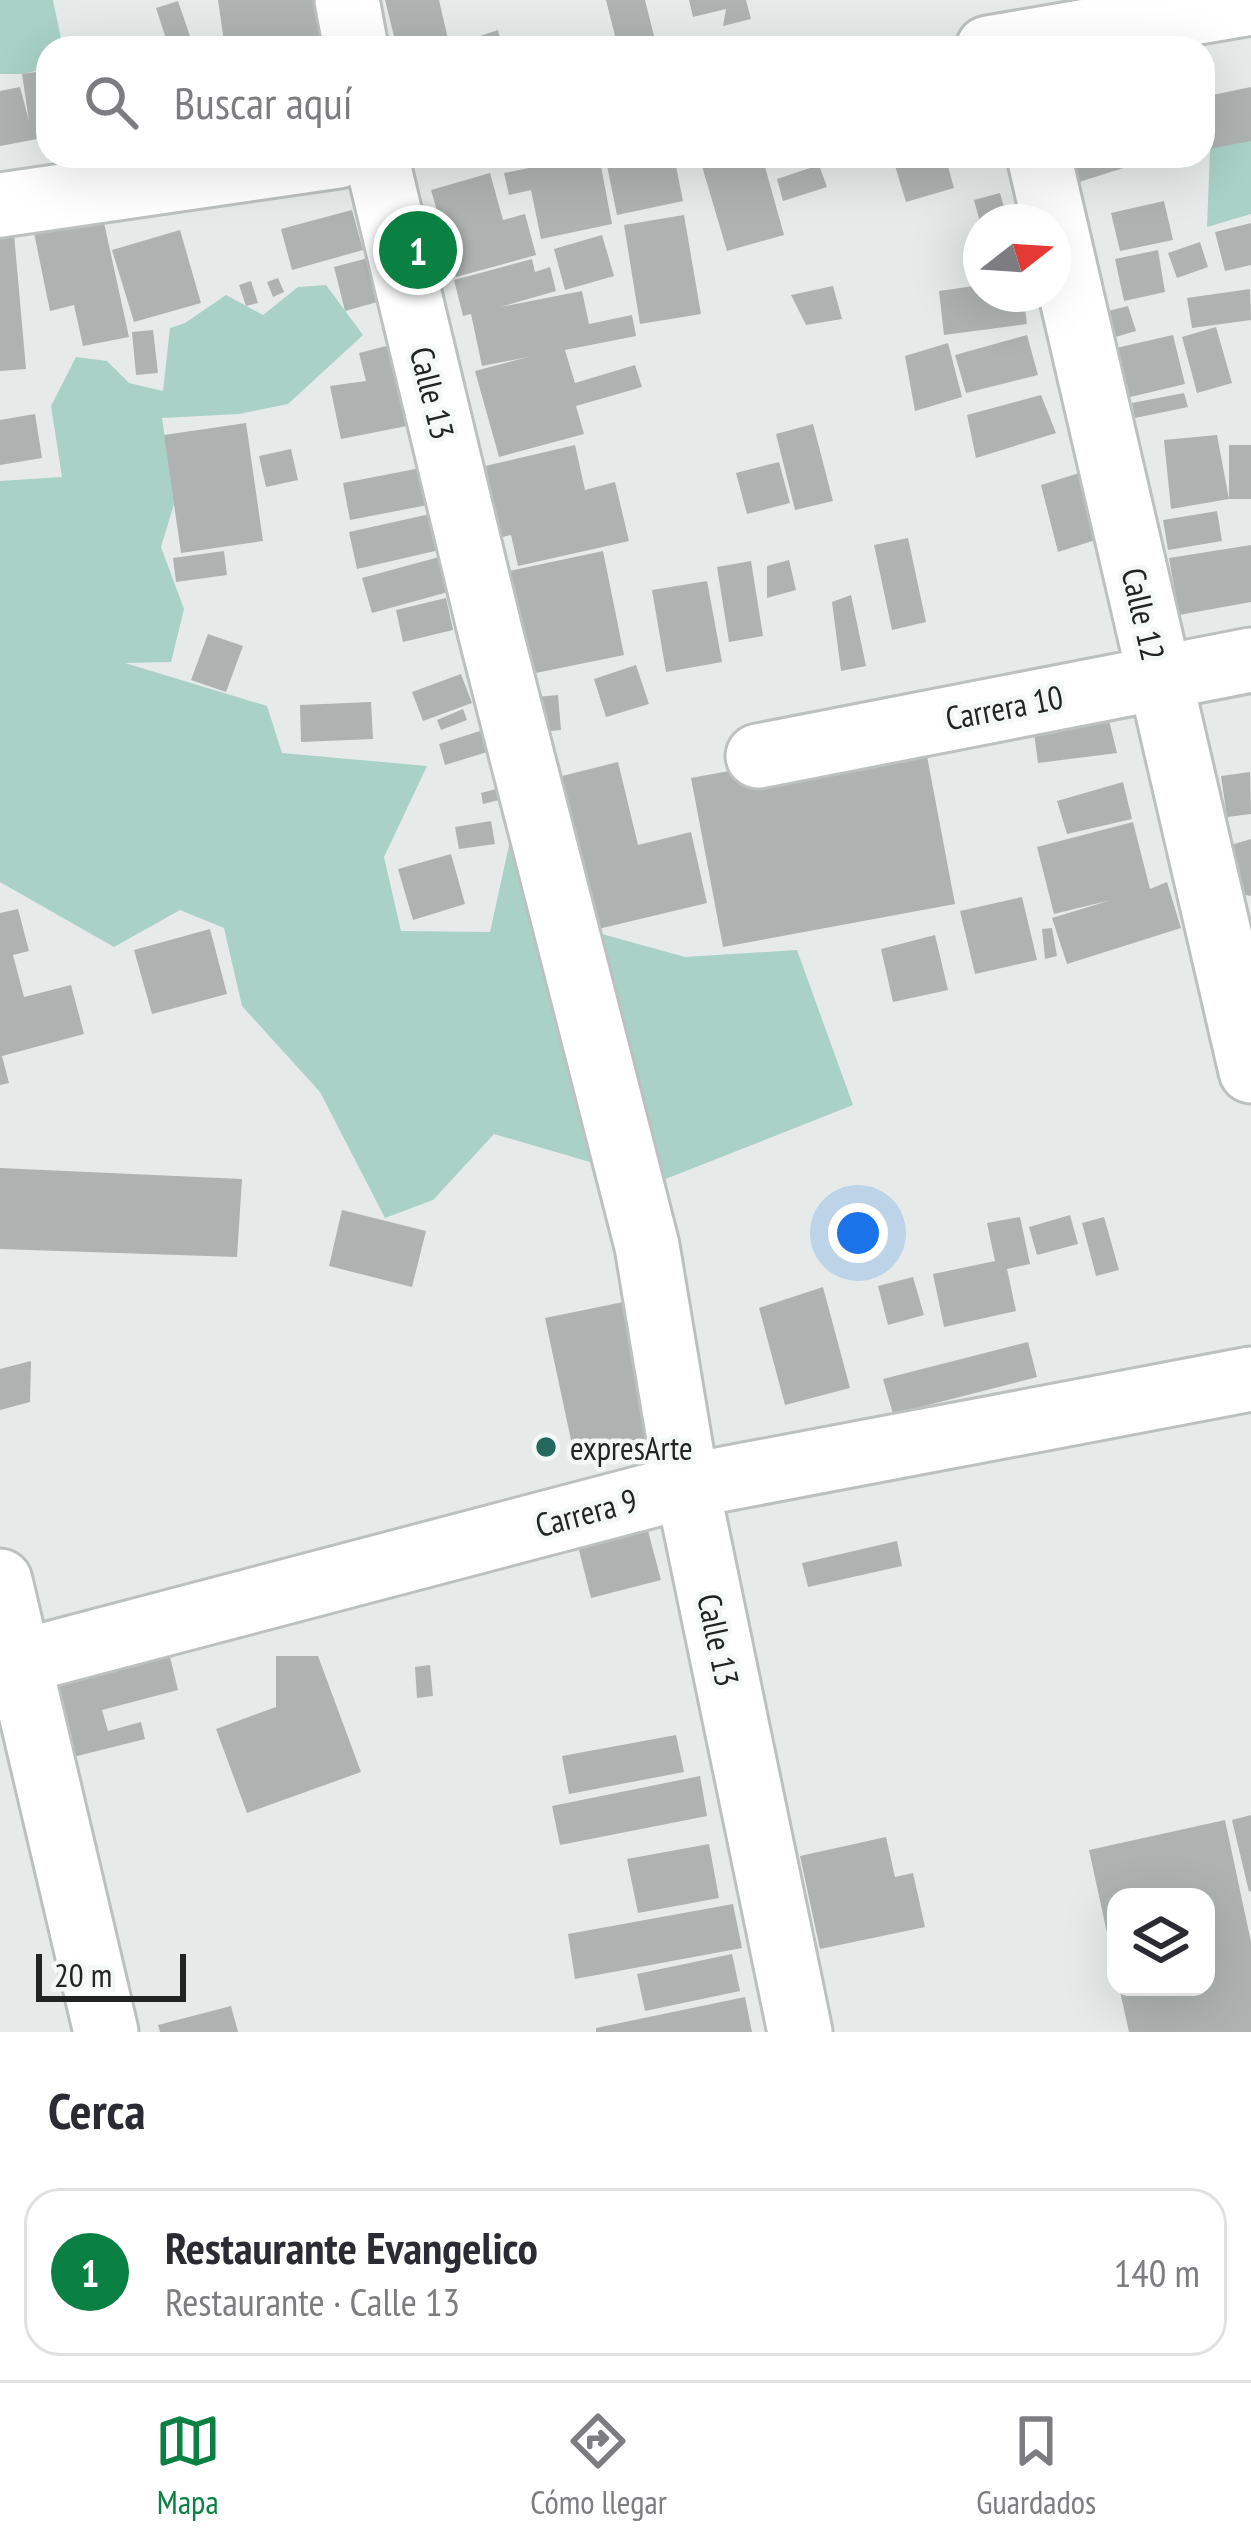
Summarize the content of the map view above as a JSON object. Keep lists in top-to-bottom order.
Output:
{
  "streets": {
    "street": [
      "Calle 13",
      "Calle 12",
      "Carrera 10",
      "Carrera 9"
    ]
  },
  "crossings": [
    ["Calle 13", "Carrera 9"],
    ["Calle 12", "Carrera 10"]
  ],
  "places": ["expresArte"],
  "scale_bar": "20 m",
  "north": "right",
  "page": {
    "search": "Buscar aquí",
    "pins": "1",
    "scale": "20 m",
    "heading": "Cerca",
    "list": [
      {
        "mark": "1",
        "name": "Restaurante Evangelico",
        "note": "Restaurante · Calle 13",
        "value": "140 m"
      }
    ],
    "nav": ["Mapa", "Cómo llegar", "Guardados"]
  }
}
